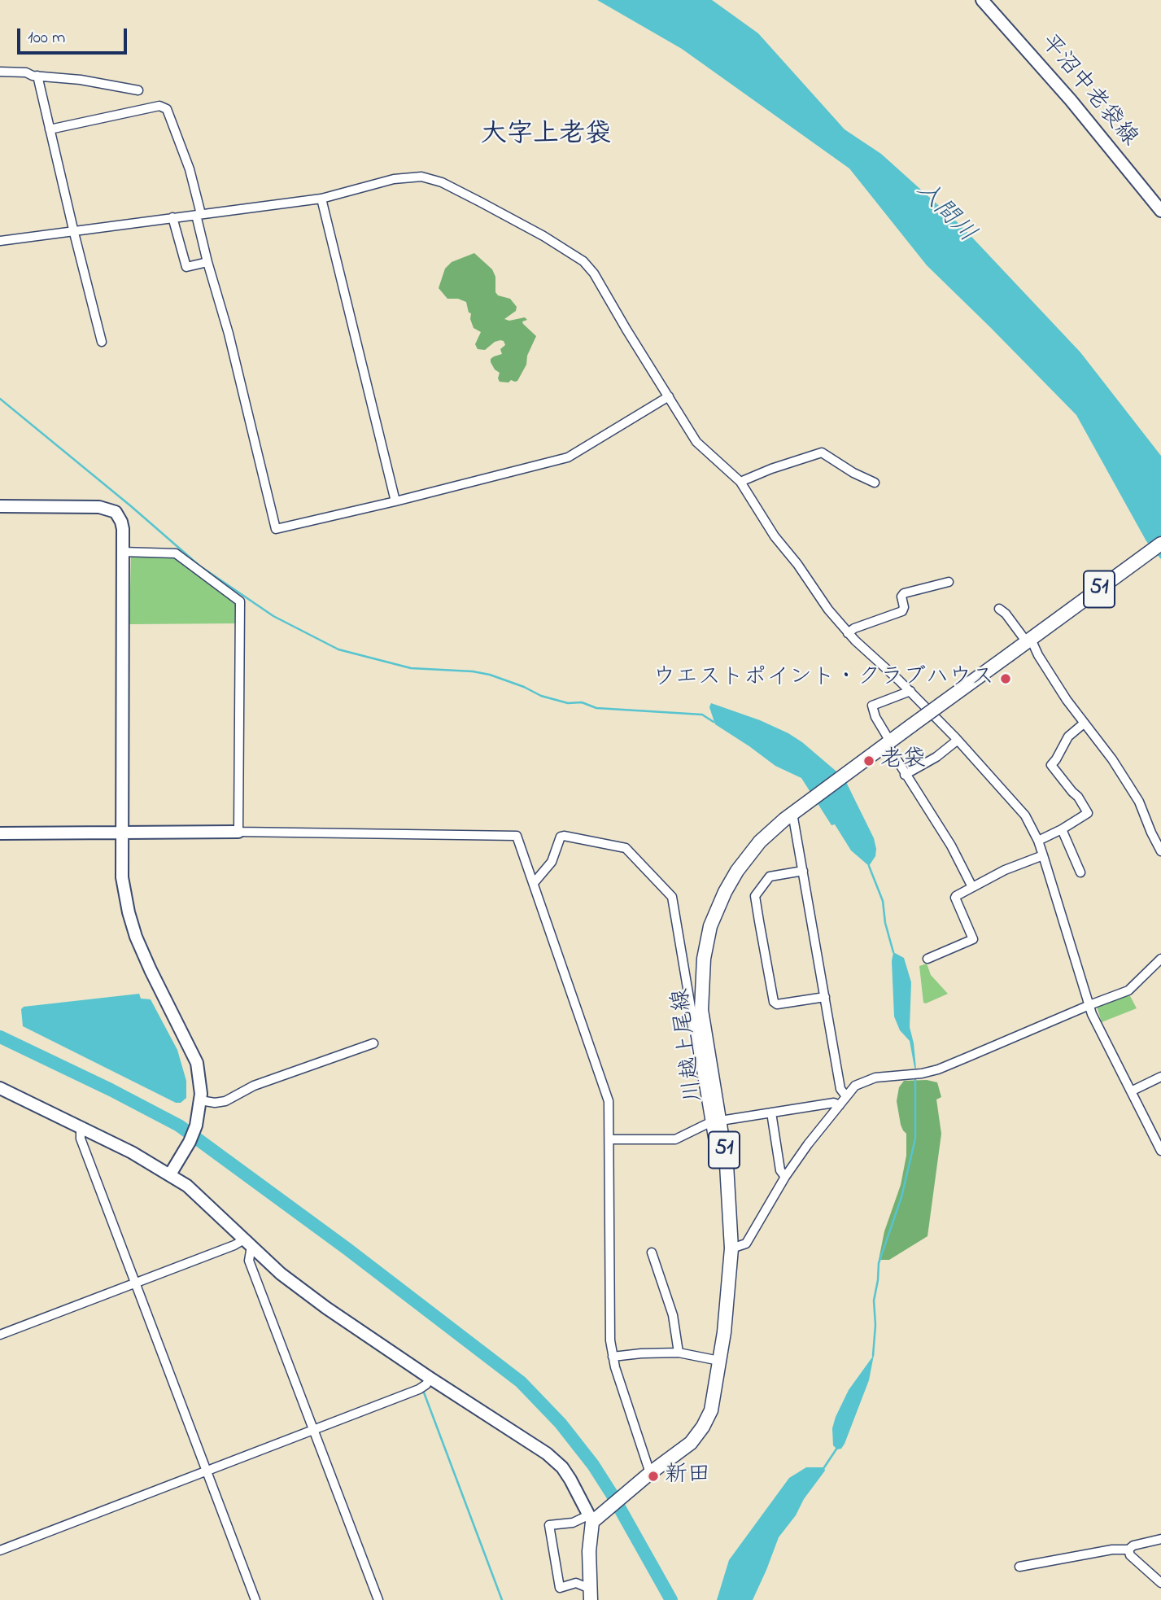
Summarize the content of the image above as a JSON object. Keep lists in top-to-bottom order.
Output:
{
  "streets": {
    "main road": ["51", "川越上尾線"],
    "street": ["平沼中老袋線"]
  },
  "districts": ["大字上老袋"],
  "water": ["入間川"],
  "places": ["ウエストポイント・クラブハウス", "老袋", "新田"],
  "scale_bar": "100 m"
}
